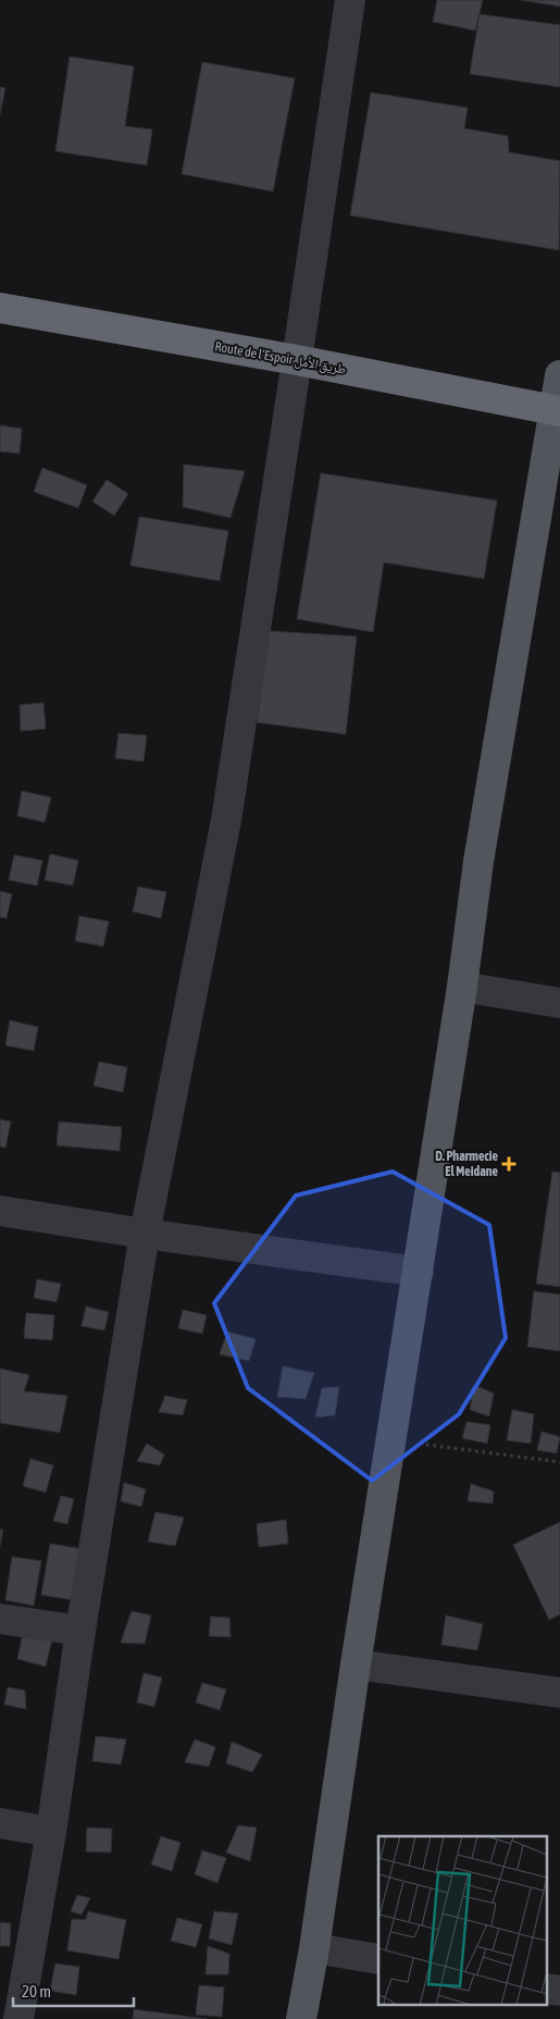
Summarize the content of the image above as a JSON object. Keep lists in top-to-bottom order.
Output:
{
  "streets": {
    "highway": ["Route de l’Espoir طريق الأمل"]
  },
  "places": {
    "health": ["D. Pharmecie El Meidane"]
  },
  "scale_bar": "20 m"
}
